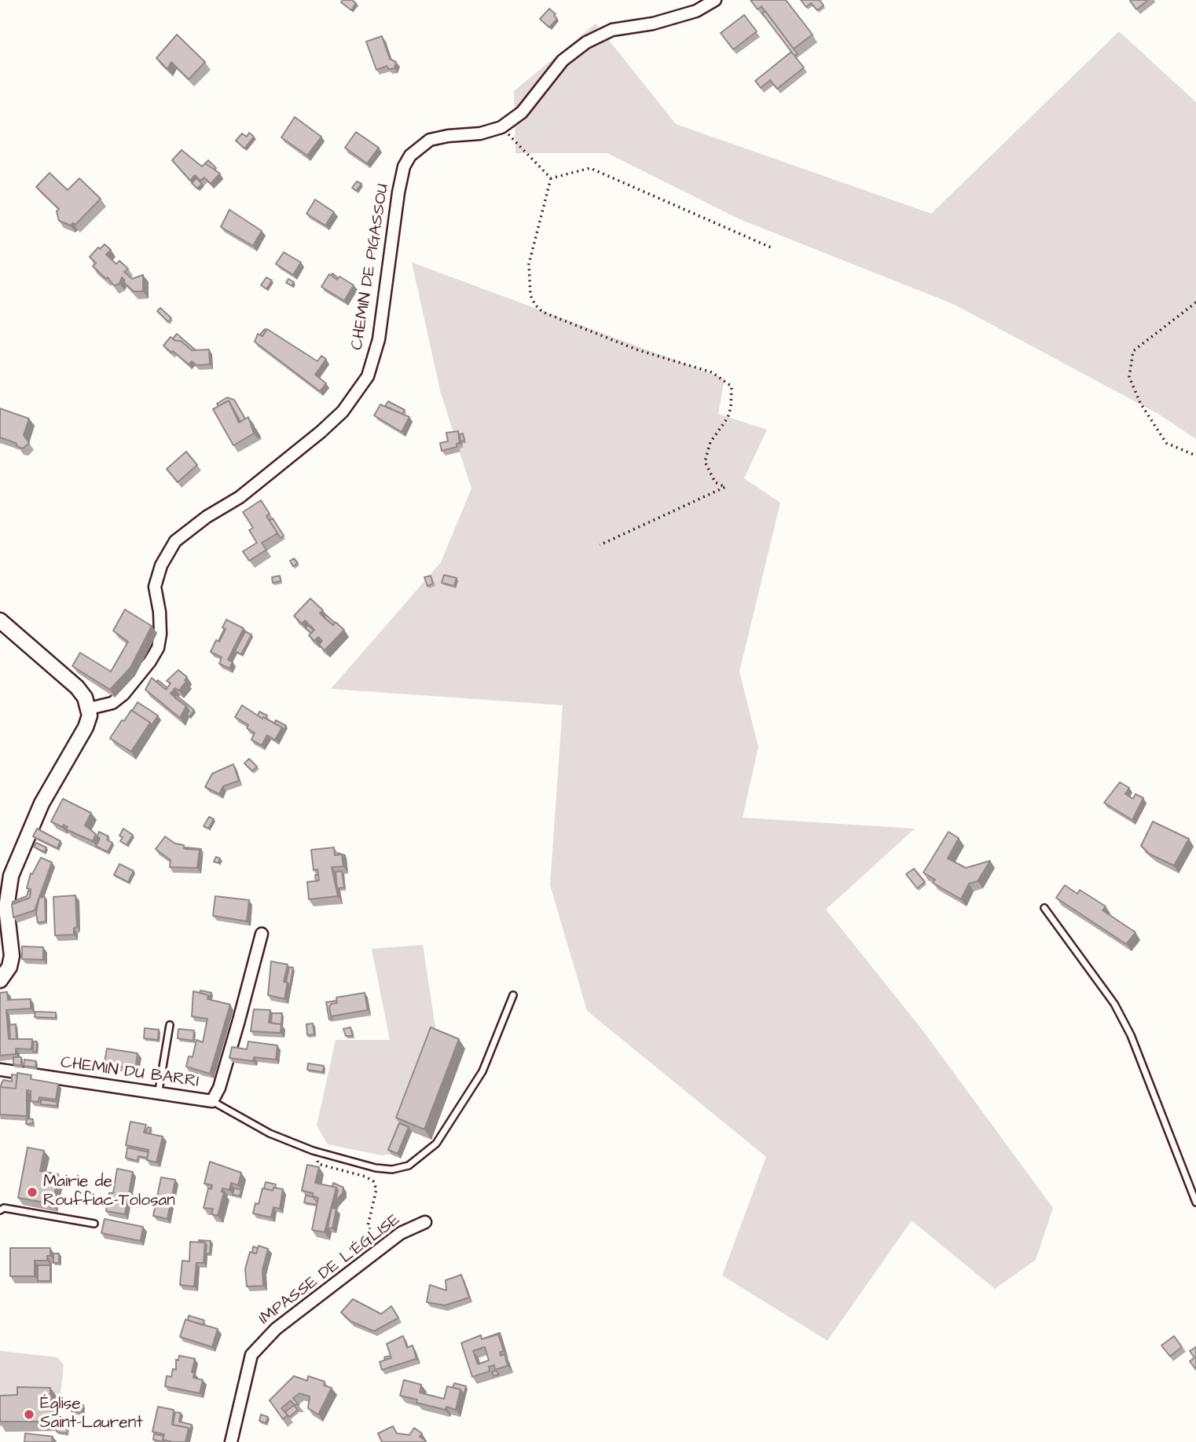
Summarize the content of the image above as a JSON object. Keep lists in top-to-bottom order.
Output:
{
  "streets": {
    "street": ["CHEMIN DE PIGASSOU", "CHEMIN DU BARRI", "IMPASSE DE L'ÉGLISE"]
  },
  "places": ["Mairie de Rouffiac-Tolosan", "Église Saint-Laurent"]
}
